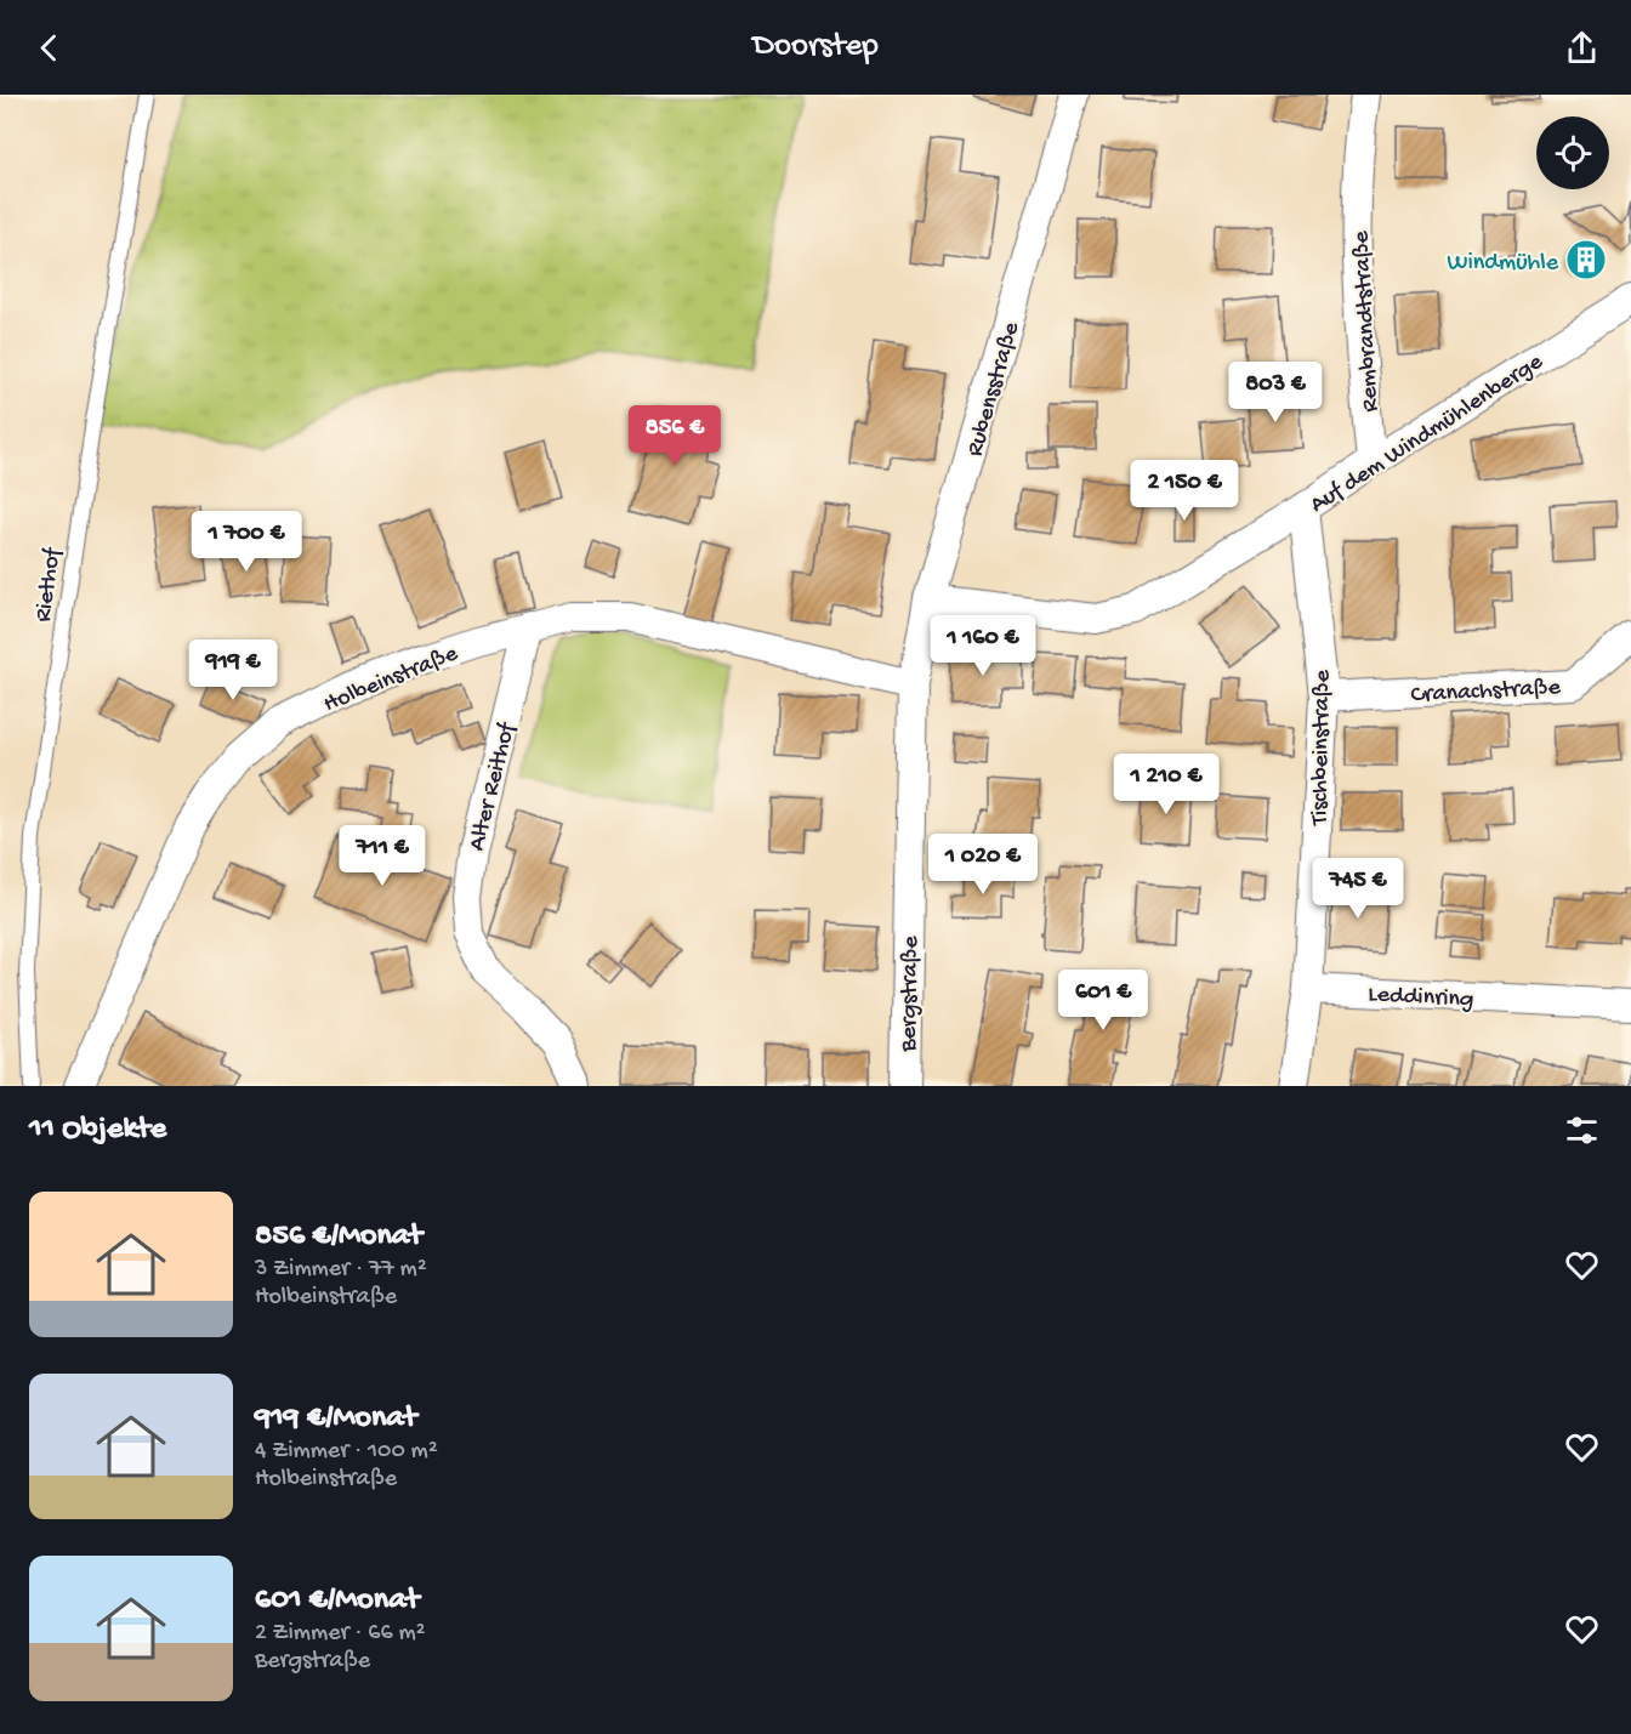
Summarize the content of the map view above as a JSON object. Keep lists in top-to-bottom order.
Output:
{
  "streets": {
    "street": [
      "Rembrandtstraße",
      "Rubensstraße",
      "Auf dem Windmühlenberge",
      "Holbeinstraße",
      "Cranachstraße",
      "Tischbeinstraße",
      "Alter Reithof",
      "Bergstraße",
      "Leddinring"
    ],
    "lane": ["Riethof"]
  },
  "crossings": [
    ["Rembrandtstraße", "Auf dem Windmühlenberge"],
    ["Rubensstraße", "Auf dem Windmühlenberge"],
    ["Rubensstraße", "Holbeinstraße"],
    ["Rubensstraße", "Bergstraße"],
    ["Auf dem Windmühlenberge", "Tischbeinstraße"],
    ["Holbeinstraße", "Alter Reithof"],
    ["Holbeinstraße", "Bergstraße"],
    ["Cranachstraße", "Tischbeinstraße"],
    ["Tischbeinstraße", "Leddinring"]
  ],
  "places": {
    "building": ["Windmühle"]
  },
  "page": {
    "header": "Doorstep",
    "price": [
      "803 €",
      "856 €",
      "2 150 €",
      "1 700 €",
      "1 160 €",
      "919 €",
      "1 210 €",
      "711 €",
      "1 020 €",
      "745 €",
      "601 €"
    ],
    "heading": "11 Objekte",
    "list": [
      {
        "name": "856 €/Monat",
        "note": "3 Zimmer · 77 m² · Holbeinstraße"
      },
      {
        "name": "919 €/Monat",
        "note": "4 Zimmer · 100 m² · Holbeinstraße"
      },
      {
        "name": "601 €/Monat",
        "note": "2 Zimmer · 66 m² · Bergstraße"
      }
    ]
  }
}
